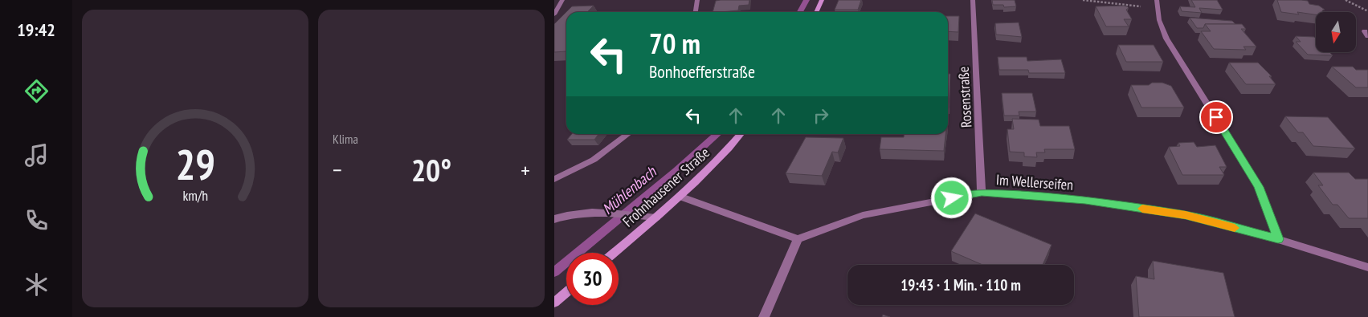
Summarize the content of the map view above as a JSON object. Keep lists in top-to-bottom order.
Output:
{
  "streets": {
    "main road": ["Frohnhausener Straße"],
    "street": ["Rosenstraße", "Im Wellerseifen"]
  },
  "crossings": [
    ["Rosenstraße", "Im Wellerseifen"]
  ],
  "water": ["Mühlenbach"],
  "north": "bottom",
  "page": {
    "tabs": "19:42",
    "tile": "Klima",
    "turn": ["70 m", "Bonhoefferstraße"],
    "heat": ["−", "20°", "+"],
    "limit": "30",
    "trip": "19:43 · 1 Min. · 110 m",
    "gauge": ["29", "km/h"]
  }
}
